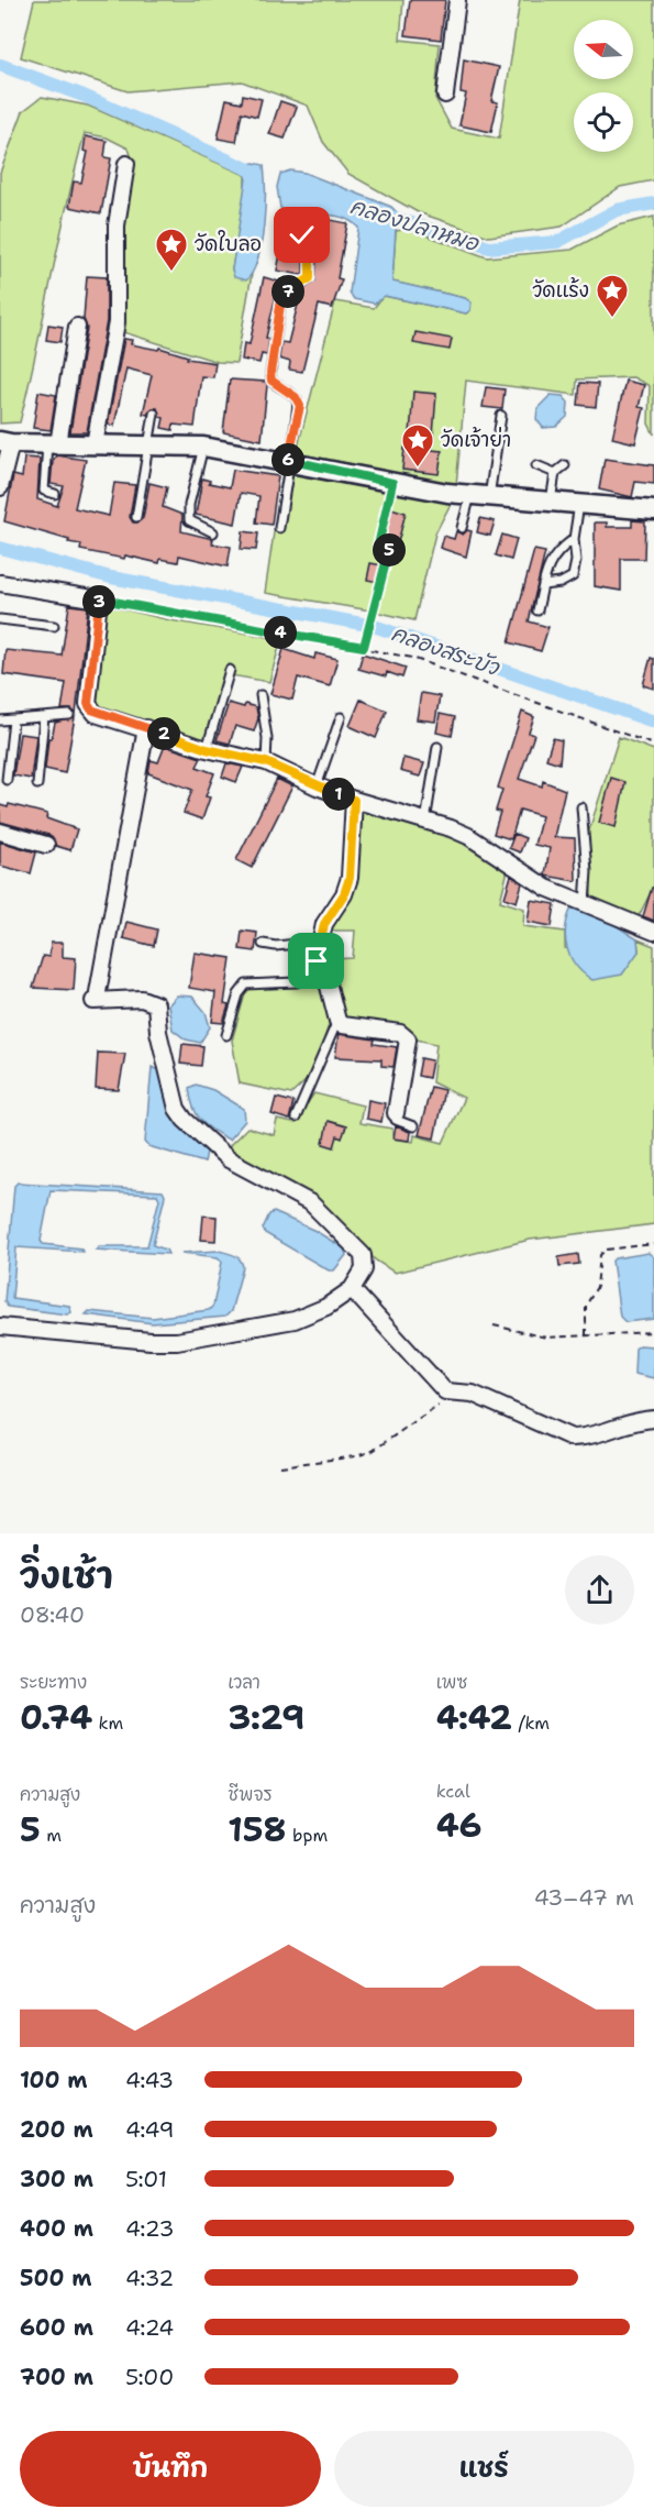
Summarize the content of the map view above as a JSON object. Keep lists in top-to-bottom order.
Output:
{
  "water": ["คลองปลาหมอ", "คลองสระบัว"],
  "places": {
    "place": ["วัดใบลอ", "วัดแร้ง", "วัดเจ้าย่า"]
  },
  "north": "left",
  "page": {
    "pins": [
      "7",
      "6",
      "5",
      "3",
      "4",
      "2",
      "1"
    ],
    "heading": ["วิ่งเช้า", "08:40"],
    "stats": [
      ["ระยะทาง", "0.74 km"],
      ["เวลา", "3:29"],
      ["เพซ", "4:42 /km"],
      ["ความสูง", "5 m"],
      ["ชีพจร", "158 bpm"],
      ["kcal", "46"]
    ],
    "chart": ["ความสูง", "43–47 m"],
    "list": [
      {
        "name": "100 m",
        "note": "4:43"
      },
      {
        "name": "200 m",
        "note": "4:49"
      },
      {
        "name": "300 m",
        "note": "5:01"
      },
      {
        "name": "400 m",
        "note": "4:23"
      },
      {
        "name": "500 m",
        "note": "4:32"
      },
      {
        "name": "600 m",
        "note": "4:24"
      },
      {
        "name": "700 m",
        "note": "5:00"
      }
    ],
    "buttons": ["บันทึก", "แชร์"]
  }
}
